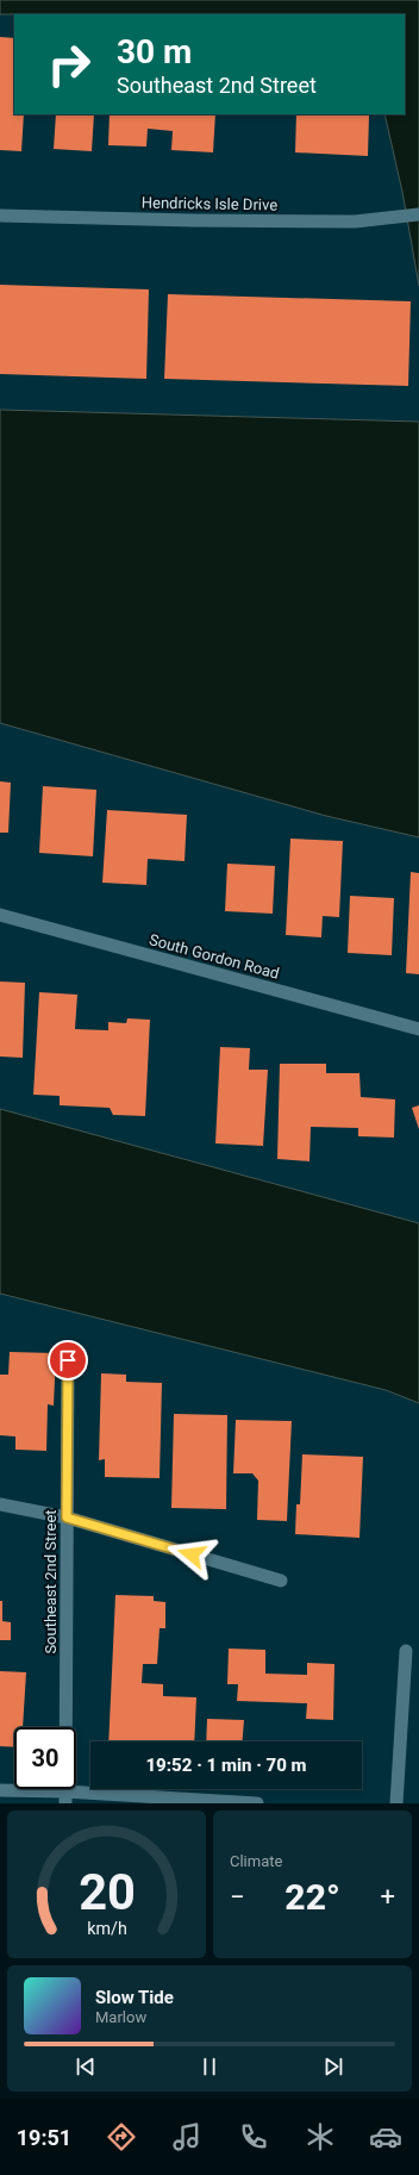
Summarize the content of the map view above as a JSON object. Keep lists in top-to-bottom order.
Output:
{
  "streets": {
    "street": ["Hendricks Isle Drive", "South Gordon Road", "Southeast 2nd Street"]
  },
  "page": {
    "turn": ["30 m", "Southeast 2nd Street"],
    "limit": "30",
    "trip": "19:52 · 1 min · 70 m",
    "tile": "Climate",
    "heat": ["−", "22°", "+"],
    "song": ["Slow Tide", "Marlow"],
    "tabs": "19:51",
    "gauge": ["20", "km/h"]
  }
}
